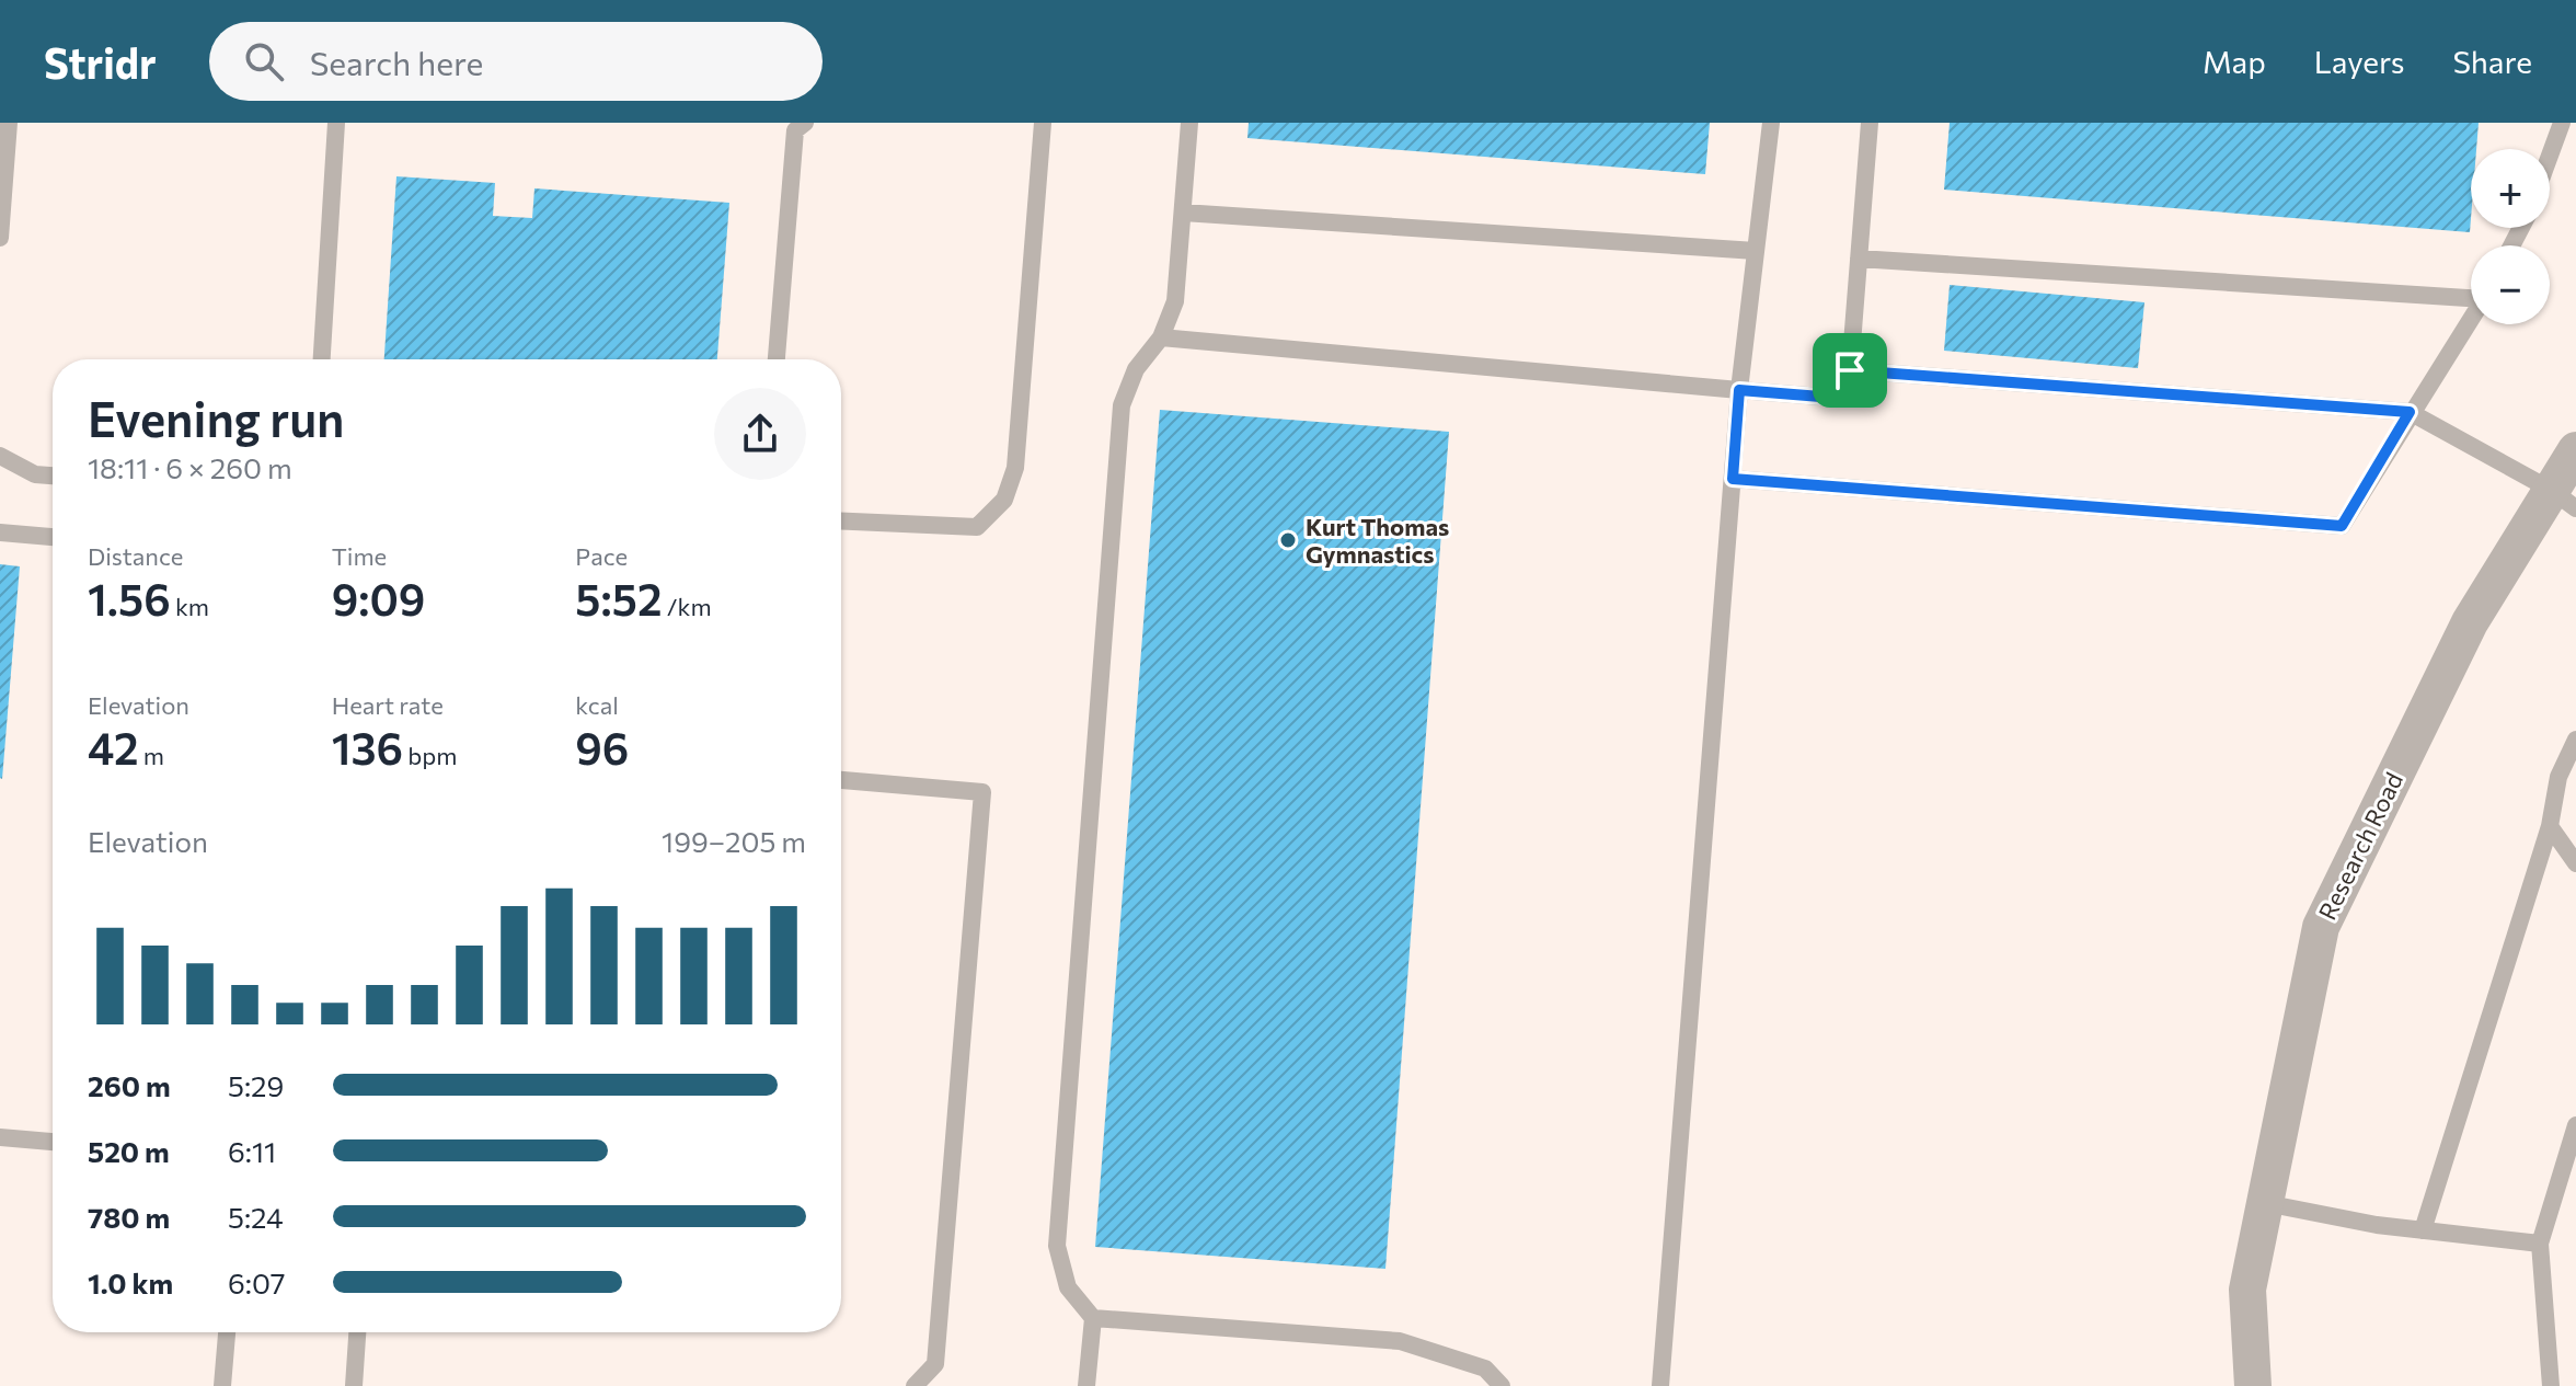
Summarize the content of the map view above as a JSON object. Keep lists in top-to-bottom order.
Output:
{
  "streets": {
    "street": ["Research Road"]
  },
  "places": ["Kurt Thomas Gymnastics"],
  "page": {
    "header": "Stridr",
    "search": "Search here",
    "nav": ["Map", "Layers", "Share"],
    "map_buttons": ["+", "−"],
    "heading": ["Evening run", "18:11 · 6 × 260 m"],
    "stats": [
      ["Distance", "1.56 km"],
      ["Time", "9:09"],
      ["Pace", "5:52 /km"],
      ["Elevation", "42 m"],
      ["Heart rate", "136 bpm"],
      ["kcal", "96"]
    ],
    "chart": ["Elevation", "199–205 m"],
    "list": [
      {
        "name": "260 m",
        "note": "5:29"
      },
      {
        "name": "520 m",
        "note": "6:11"
      },
      {
        "name": "780 m",
        "note": "5:24"
      },
      {
        "name": "1.0 km",
        "note": "6:07"
      }
    ]
  }
}
